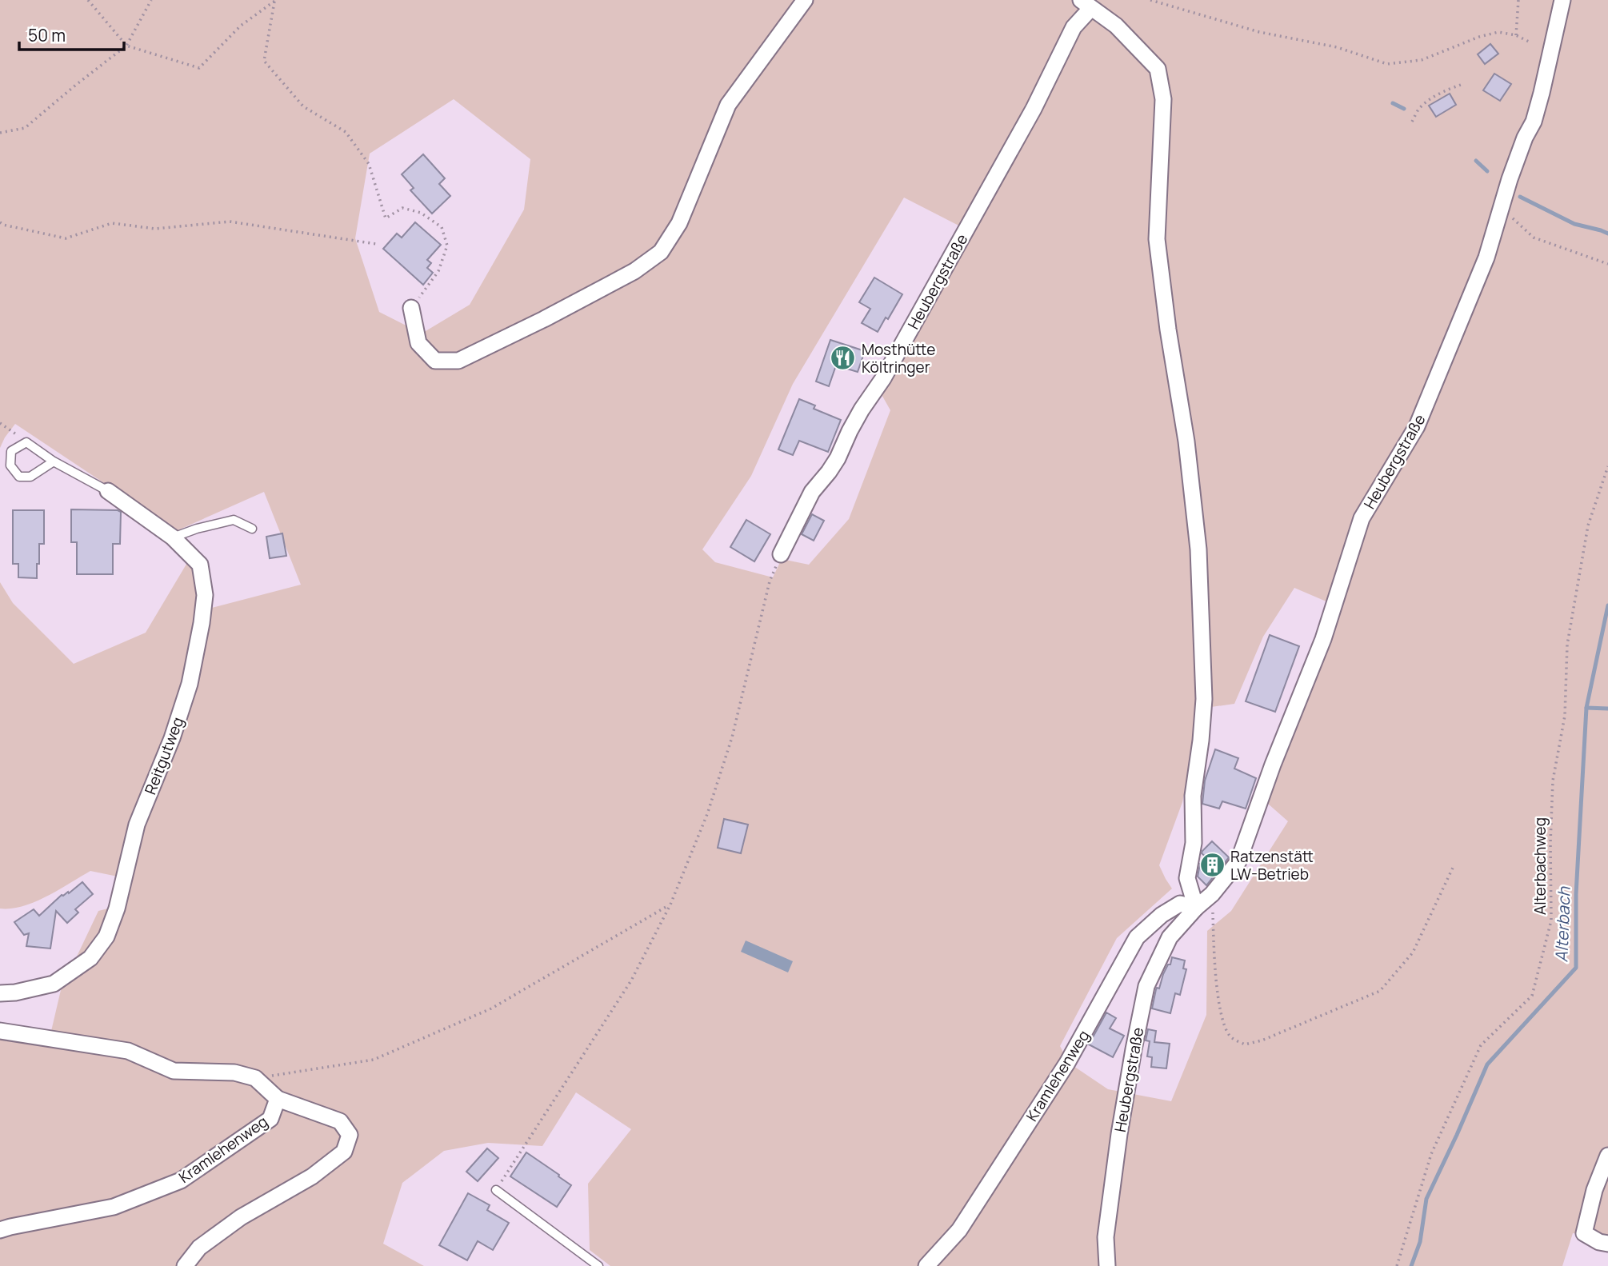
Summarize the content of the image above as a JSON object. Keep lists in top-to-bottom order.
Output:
{
  "streets": {
    "street": ["Heubergstraße", "Reitgutweg", "Kramlehenweg"],
    "path": ["Alterbachweg"]
  },
  "crossings": [
    ["Heubergstraße", "Kramlehenweg"]
  ],
  "water": ["Alterbach"],
  "places": {
    "restaurant": ["Mosthütte Költringer"],
    "building": ["Ratzenstätt LW-Betrieb"]
  },
  "scale_bar": "50 m"
}
